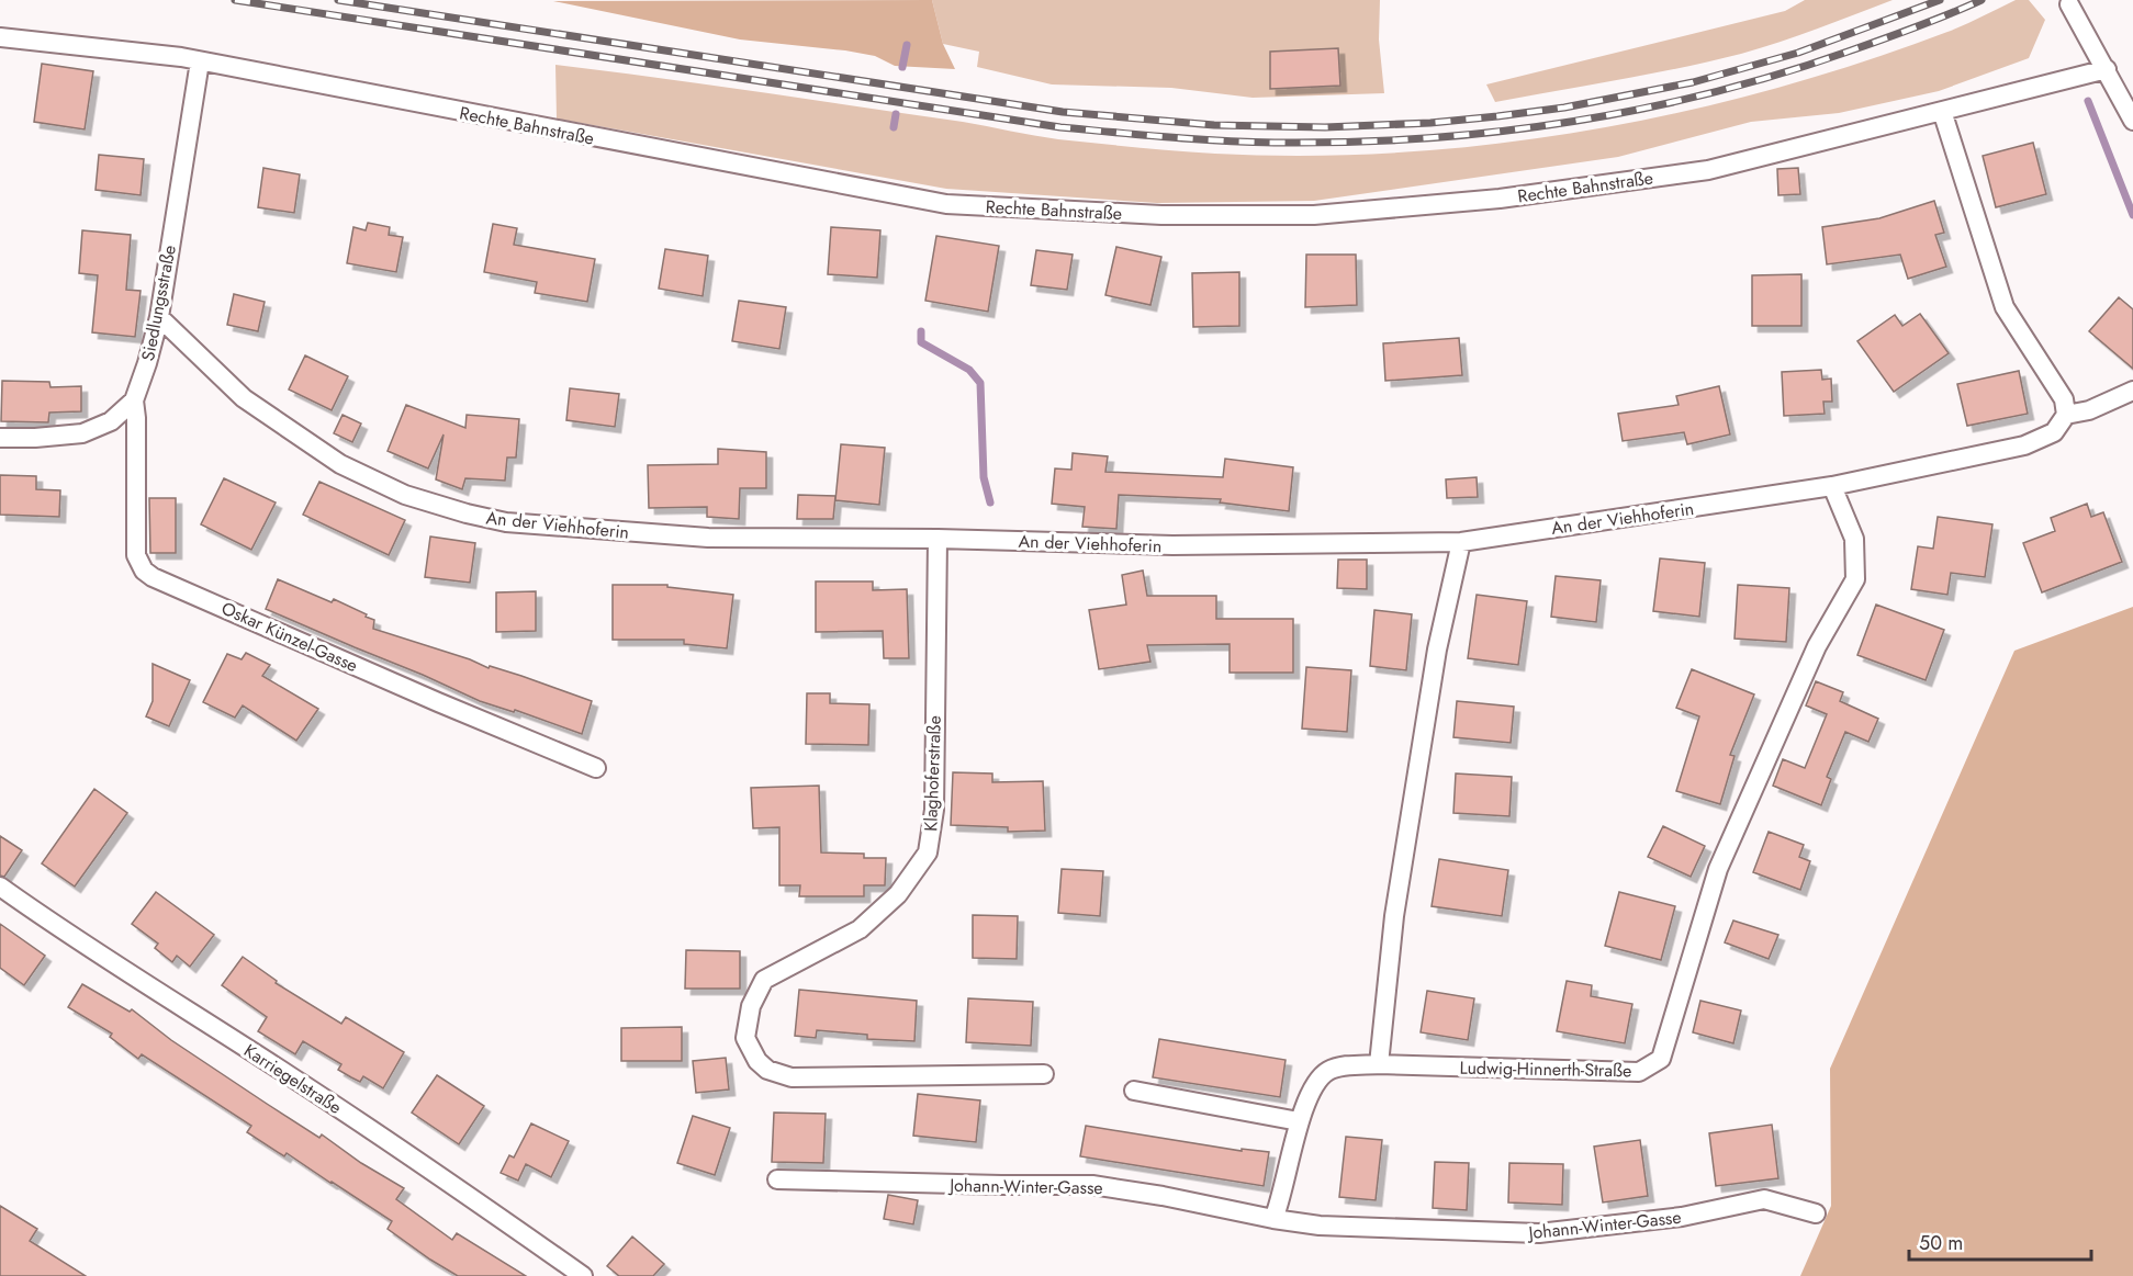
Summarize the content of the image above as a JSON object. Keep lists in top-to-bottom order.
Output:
{
  "streets": {
    "street": [
      "Rechte Bahnstraße",
      "Siedlungsstraße",
      "An der Viehhoferin",
      "Oskar Künzel-Gasse",
      "Klaghoferstraße",
      "Ludwig-Hinnerth-Straße",
      "Karriegelstraße",
      "Johann-Winter-Gasse"
    ]
  },
  "crossings": [
    ["Rechte Bahnstraße", "Siedlungsstraße"],
    ["Siedlungsstraße", "An der Viehhoferin"],
    ["Siedlungsstraße", "Oskar Künzel-Gasse"],
    ["An der Viehhoferin", "Klaghoferstraße"],
    ["An der Viehhoferin", "Ludwig-Hinnerth-Straße"]
  ],
  "scale_bar": "50 m"
}
